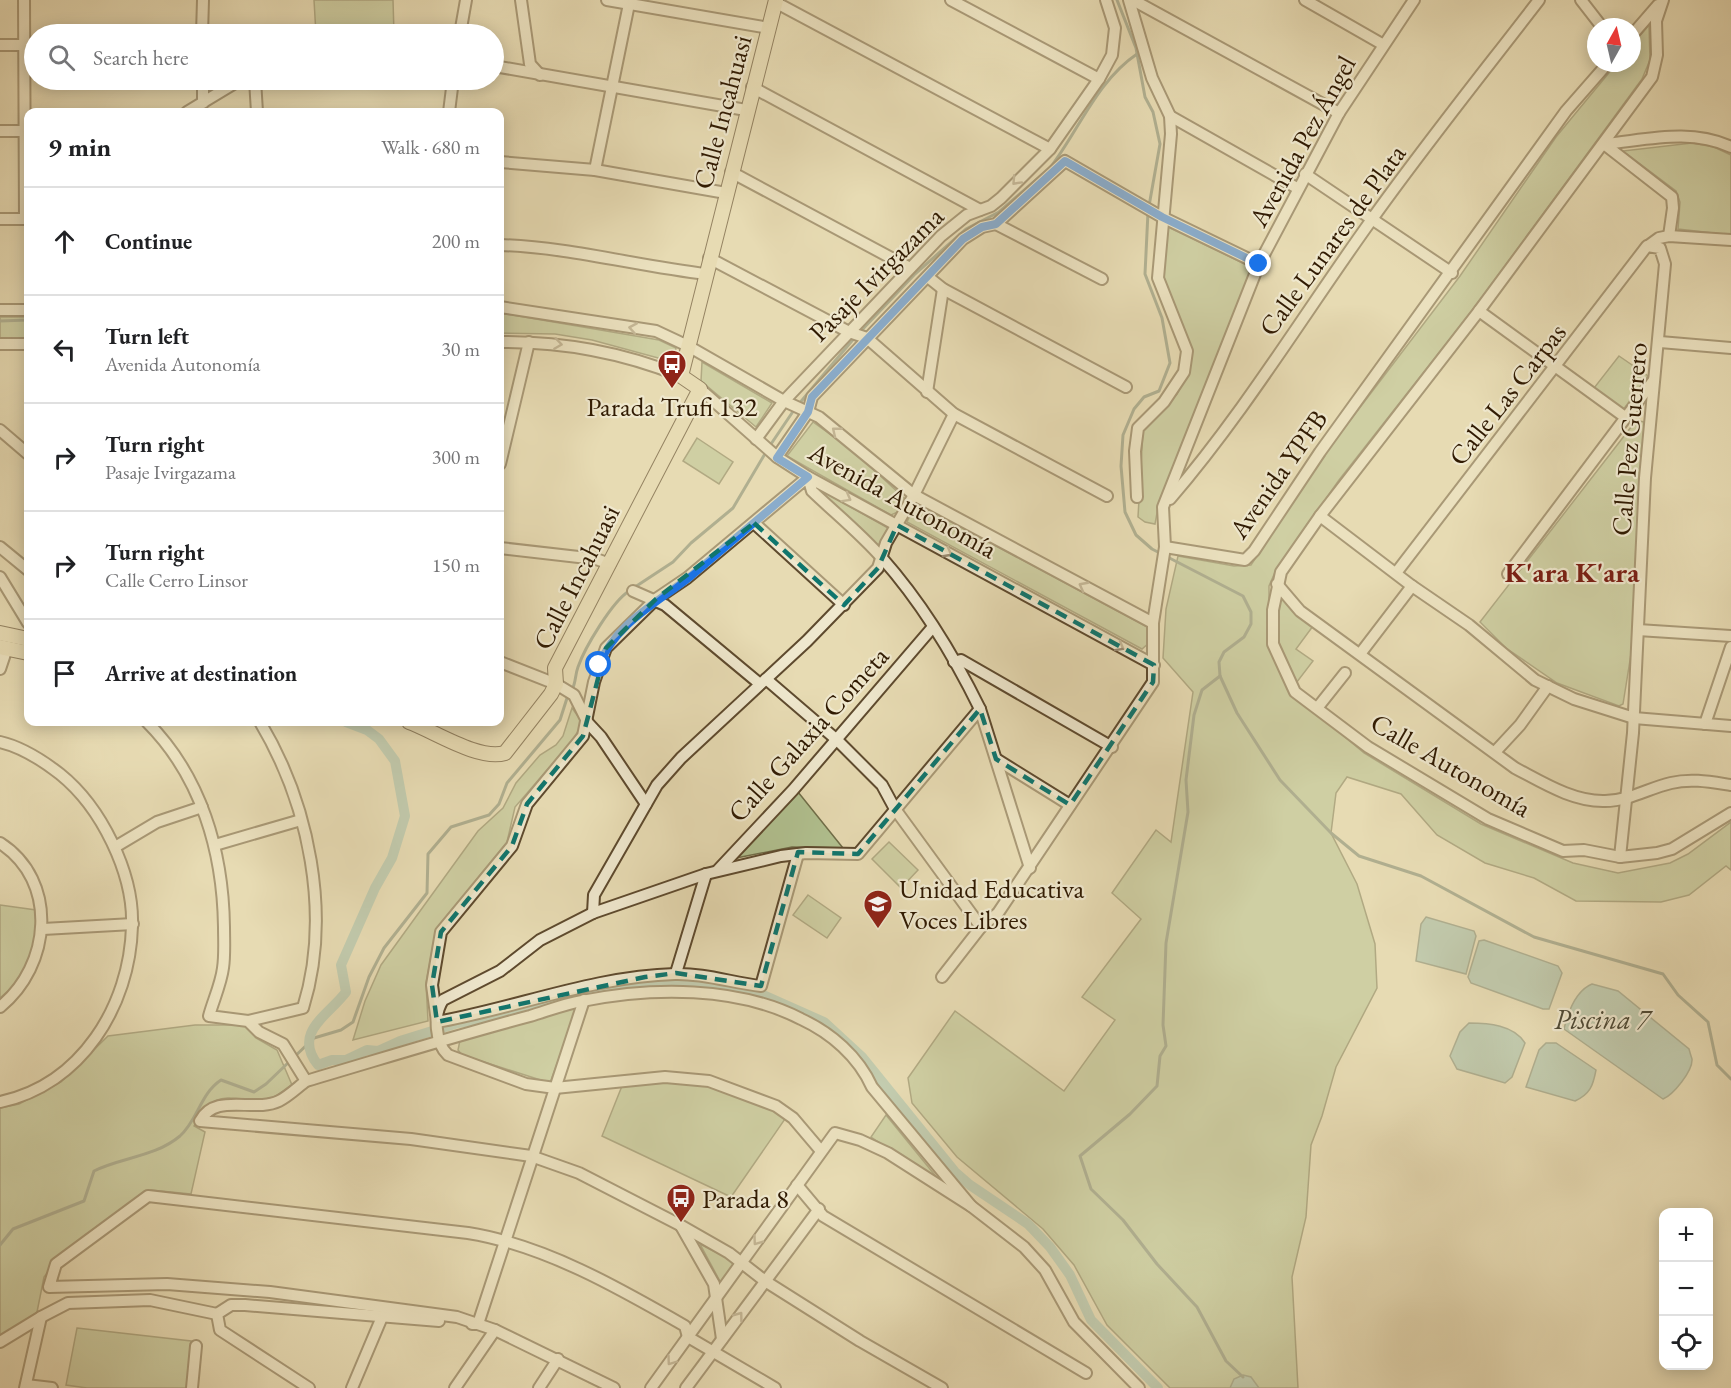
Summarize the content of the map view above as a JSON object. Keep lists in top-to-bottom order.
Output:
{
  "streets": {
    "main road": ["Calle Incahuasi", "Avenida Autonomía"],
    "street": [
      "Avenida Pez Ángel",
      "Calle Lunares de Plata",
      "Pasaje Ivirgazama",
      "Calle Las Carpas",
      "Calle Pez Guerrero",
      "Avenida YPFB",
      "Calle Galaxia Cometa",
      "Calle Autonomía"
    ]
  },
  "crossings": [
    ["Calle Incahuasi", "Avenida Autonomía"],
    ["Avenida Pez Ángel", "Calle Lunares de Plata"],
    ["Avenida Pez Ángel", "Avenida YPFB"],
    ["Pasaje Ivirgazama", "Avenida Autonomía"],
    ["Calle Las Carpas", "Calle Pez Guerrero"],
    ["Calle Pez Guerrero", "Calle Autonomía"]
  ],
  "districts": ["K'ara K'ara"],
  "water": ["Piscina 7"],
  "places": {
    "bus stop": ["Parada Trufi 132", "Parada 8"],
    "school or university": ["Unidad Educativa Voces Libres"]
  },
  "north": "top",
  "page": {
    "search": "Search here",
    "heading": ["9 min", "Walk · 680 m"],
    "list": [
      ["Continue", "200 m"],
      ["Turn left", "Avenida Autonomía", "30 m"],
      ["Turn right", "Pasaje Ivirgazama", "300 m"],
      ["Turn right", "Calle Cerro Linsor", "150 m"],
      "Arrive at destination"
    ],
    "map_buttons": ["+", "−"]
  }
}
